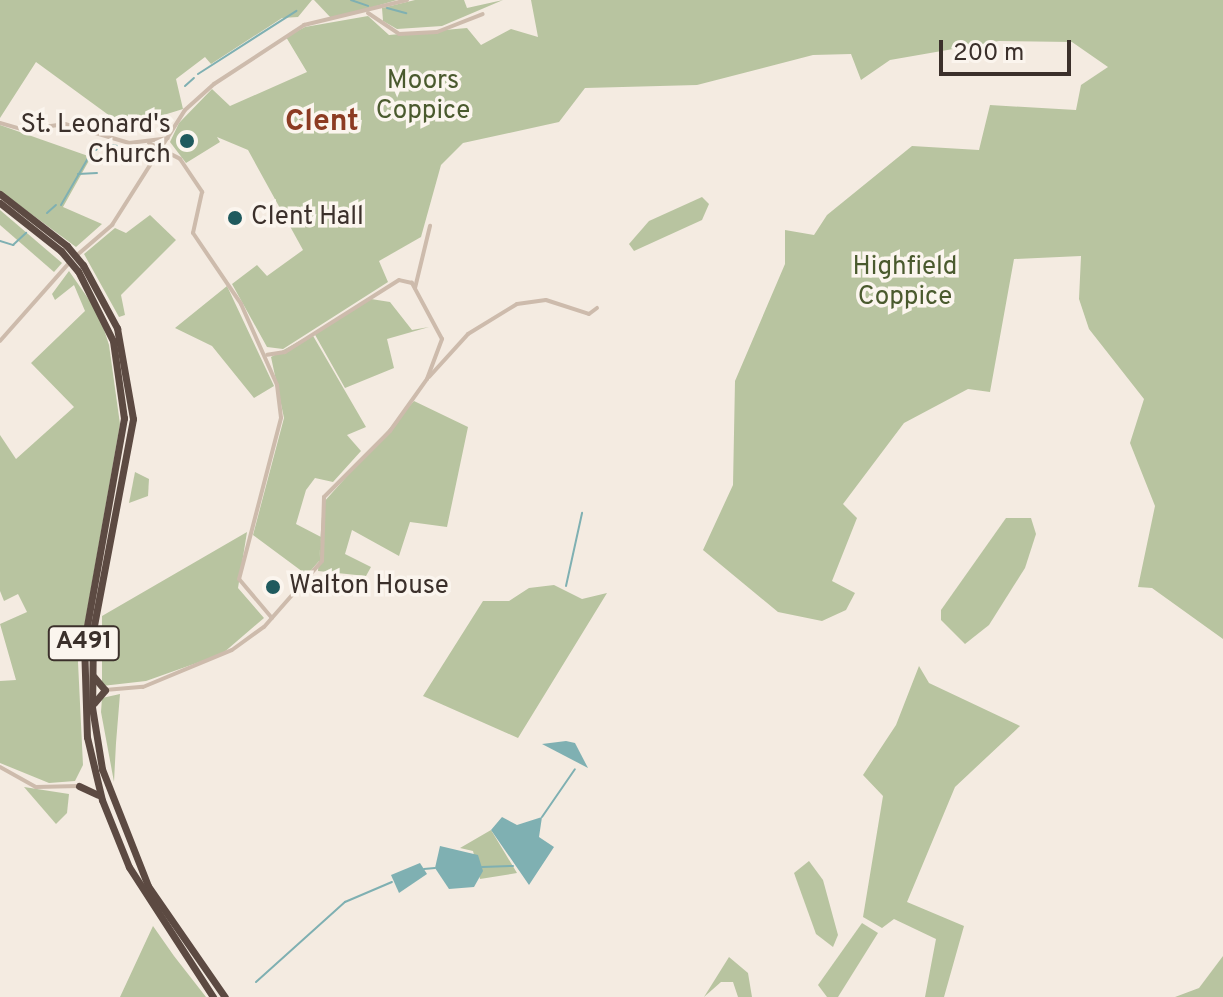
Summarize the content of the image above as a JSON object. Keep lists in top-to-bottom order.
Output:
{
  "streets": {
    "highway": ["A491"]
  },
  "districts": ["Clent"],
  "parks": ["Moors Coppice", "Highfield Coppice"],
  "places": ["St. Leonard's Church", "Clent Hall", "Walton House"],
  "scale_bar": "200 m"
}
